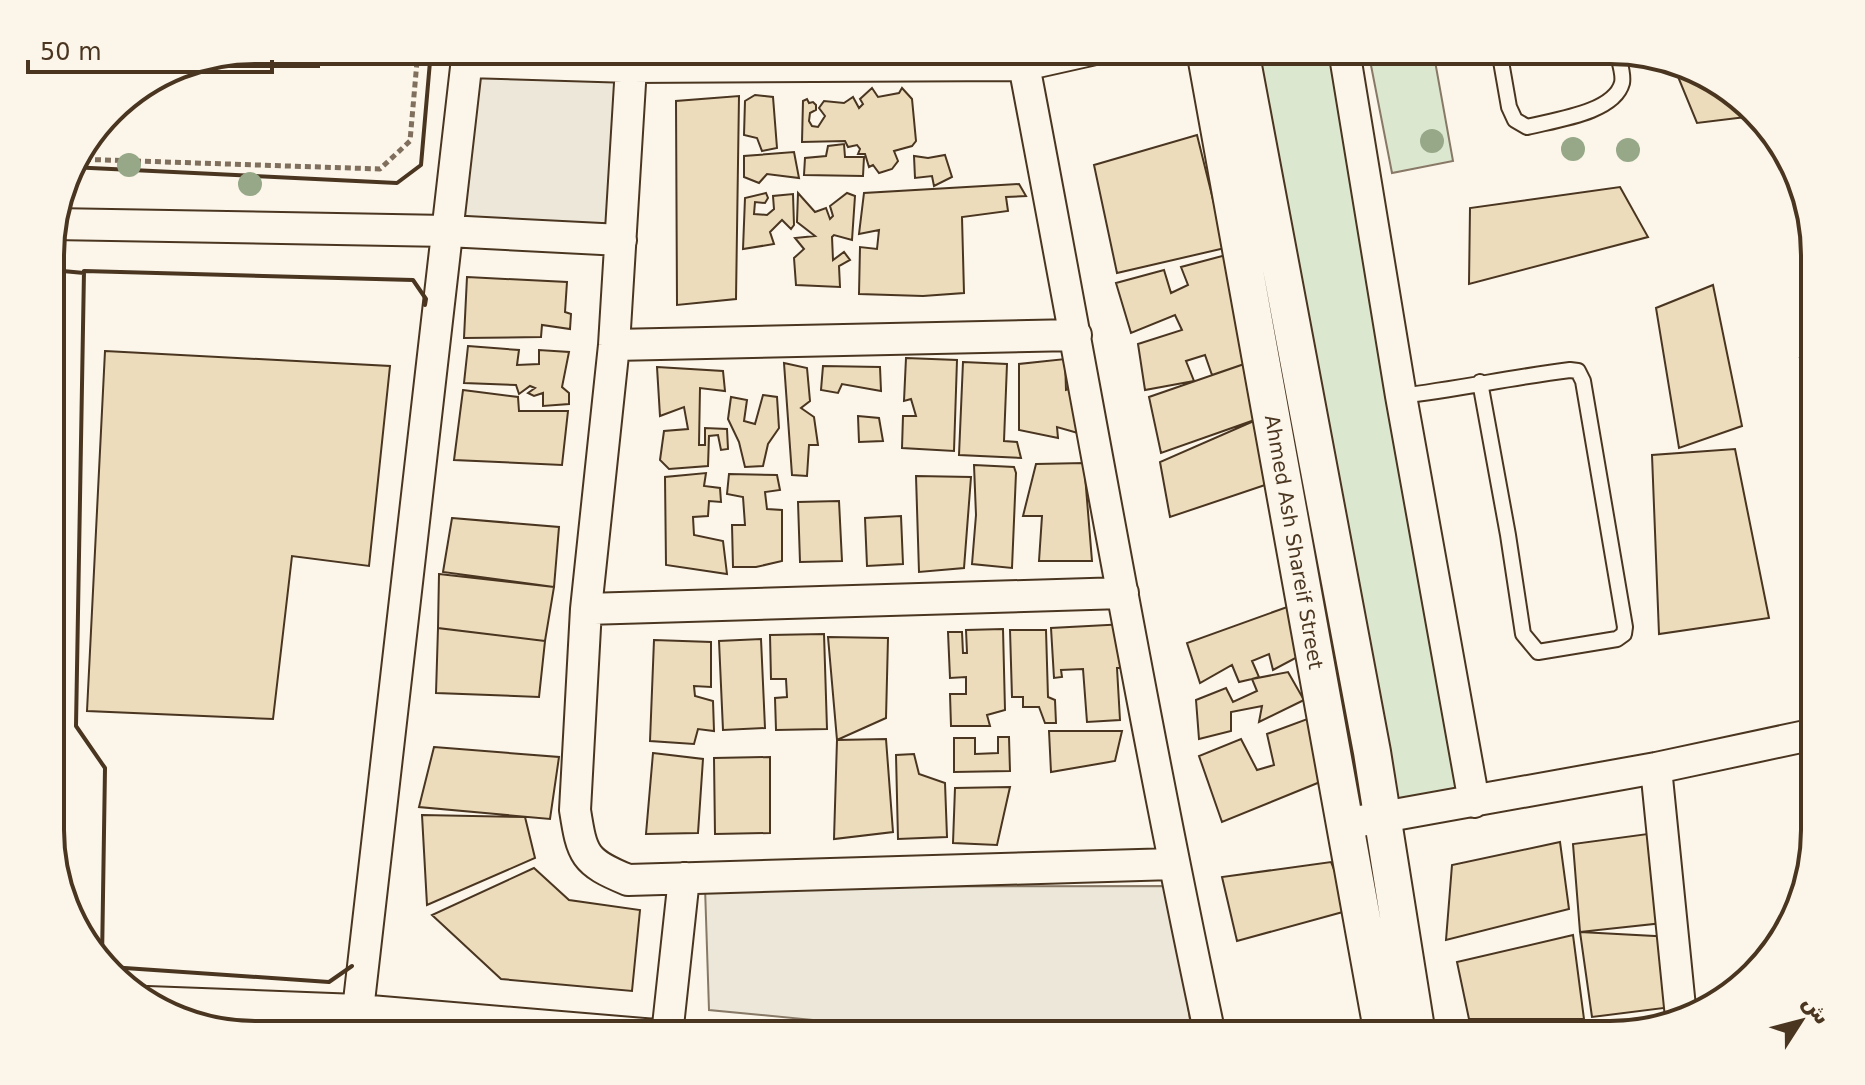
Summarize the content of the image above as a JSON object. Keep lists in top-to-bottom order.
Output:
{
  "streets": {
    "street": ["Ahmed Ash Shareif Street"]
  },
  "scale_bar": "50 m",
  "north": "top right"
}
